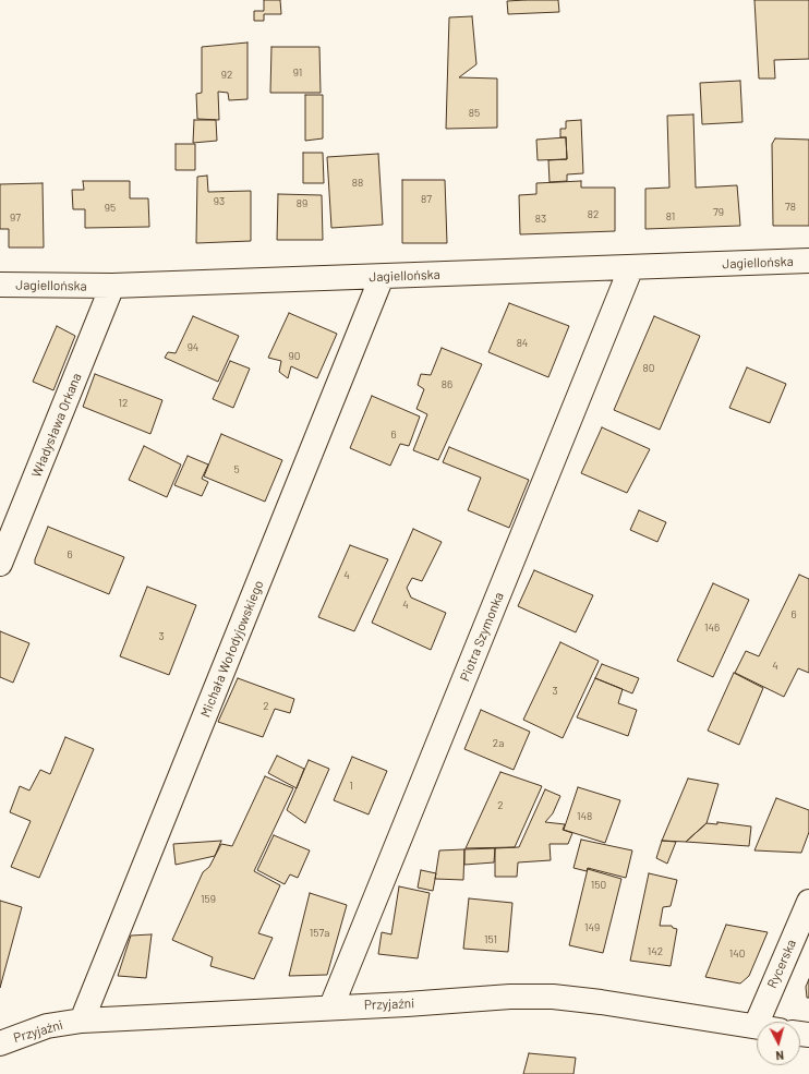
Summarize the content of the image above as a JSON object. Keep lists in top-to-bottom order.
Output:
{
  "streets": {
    "street": [
      "Jagiellońska",
      "Władysława Orkana",
      "Piotra Szymonka",
      "Michała Wołodyjowskiego",
      "Rycerska",
      "Przyjaźni"
    ]
  },
  "crossings": [
    ["Jagiellońska", "Władysława Orkana"],
    ["Jagiellońska", "Piotra Szymonka"],
    ["Jagiellońska", "Michała Wołodyjowskiego"],
    ["Piotra Szymonka", "Przyjaźni"],
    ["Michała Wołodyjowskiego", "Przyjaźni"],
    ["Rycerska", "Przyjaźni"]
  ],
  "house_numbers": [
    "91",
    "92",
    "85",
    "88",
    "87",
    "93",
    "89",
    "78",
    "95",
    "79",
    "82",
    "81",
    "97",
    "83",
    "84",
    "94",
    "90",
    "80",
    "86",
    "12",
    "6",
    "5",
    "6",
    "4",
    "4",
    "6",
    "146",
    "3",
    "4",
    "3",
    "2",
    "2a",
    "1",
    "2",
    "148",
    "150",
    "159",
    "149",
    "157a",
    "151",
    "142",
    "140"
  ],
  "north": "bottom"
}
